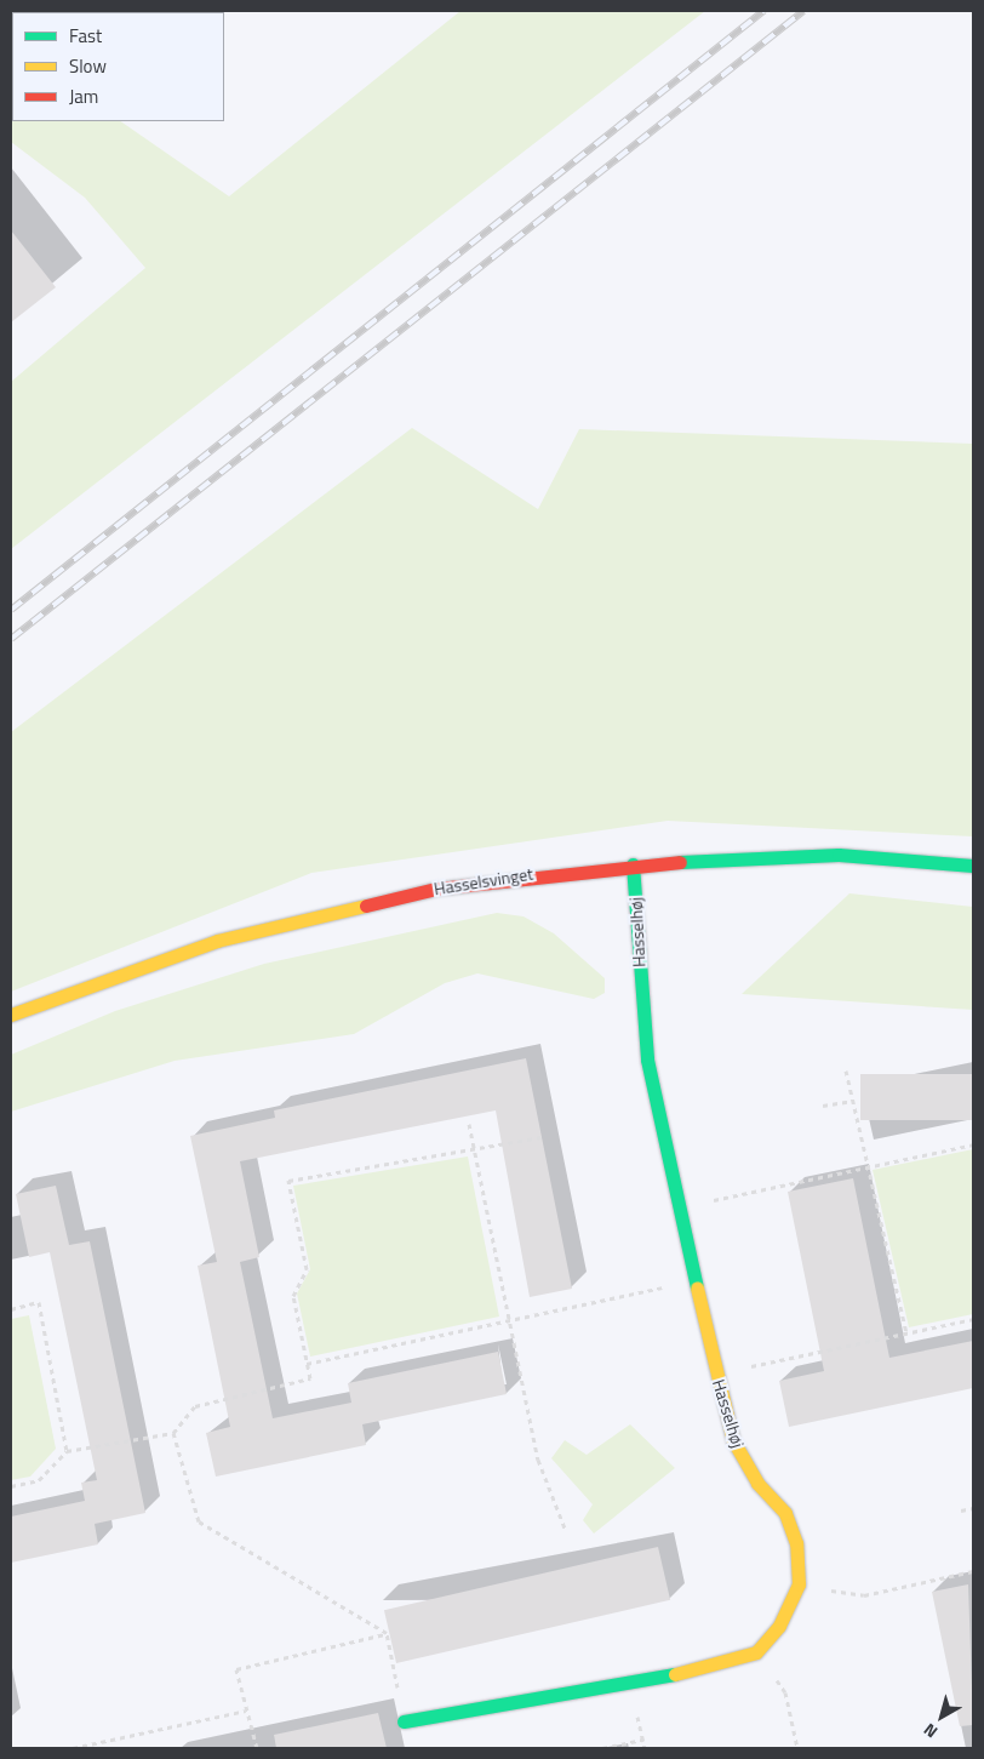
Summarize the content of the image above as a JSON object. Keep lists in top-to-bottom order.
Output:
{
  "streets": {
    "street": ["Hasselsvinget", "Hasselhøj"]
  },
  "crossings": [
    ["Hasselsvinget", "Hasselhøj"]
  ],
  "legend": ["Fast", "Slow", "Jam"],
  "north": "bottom left"
}
